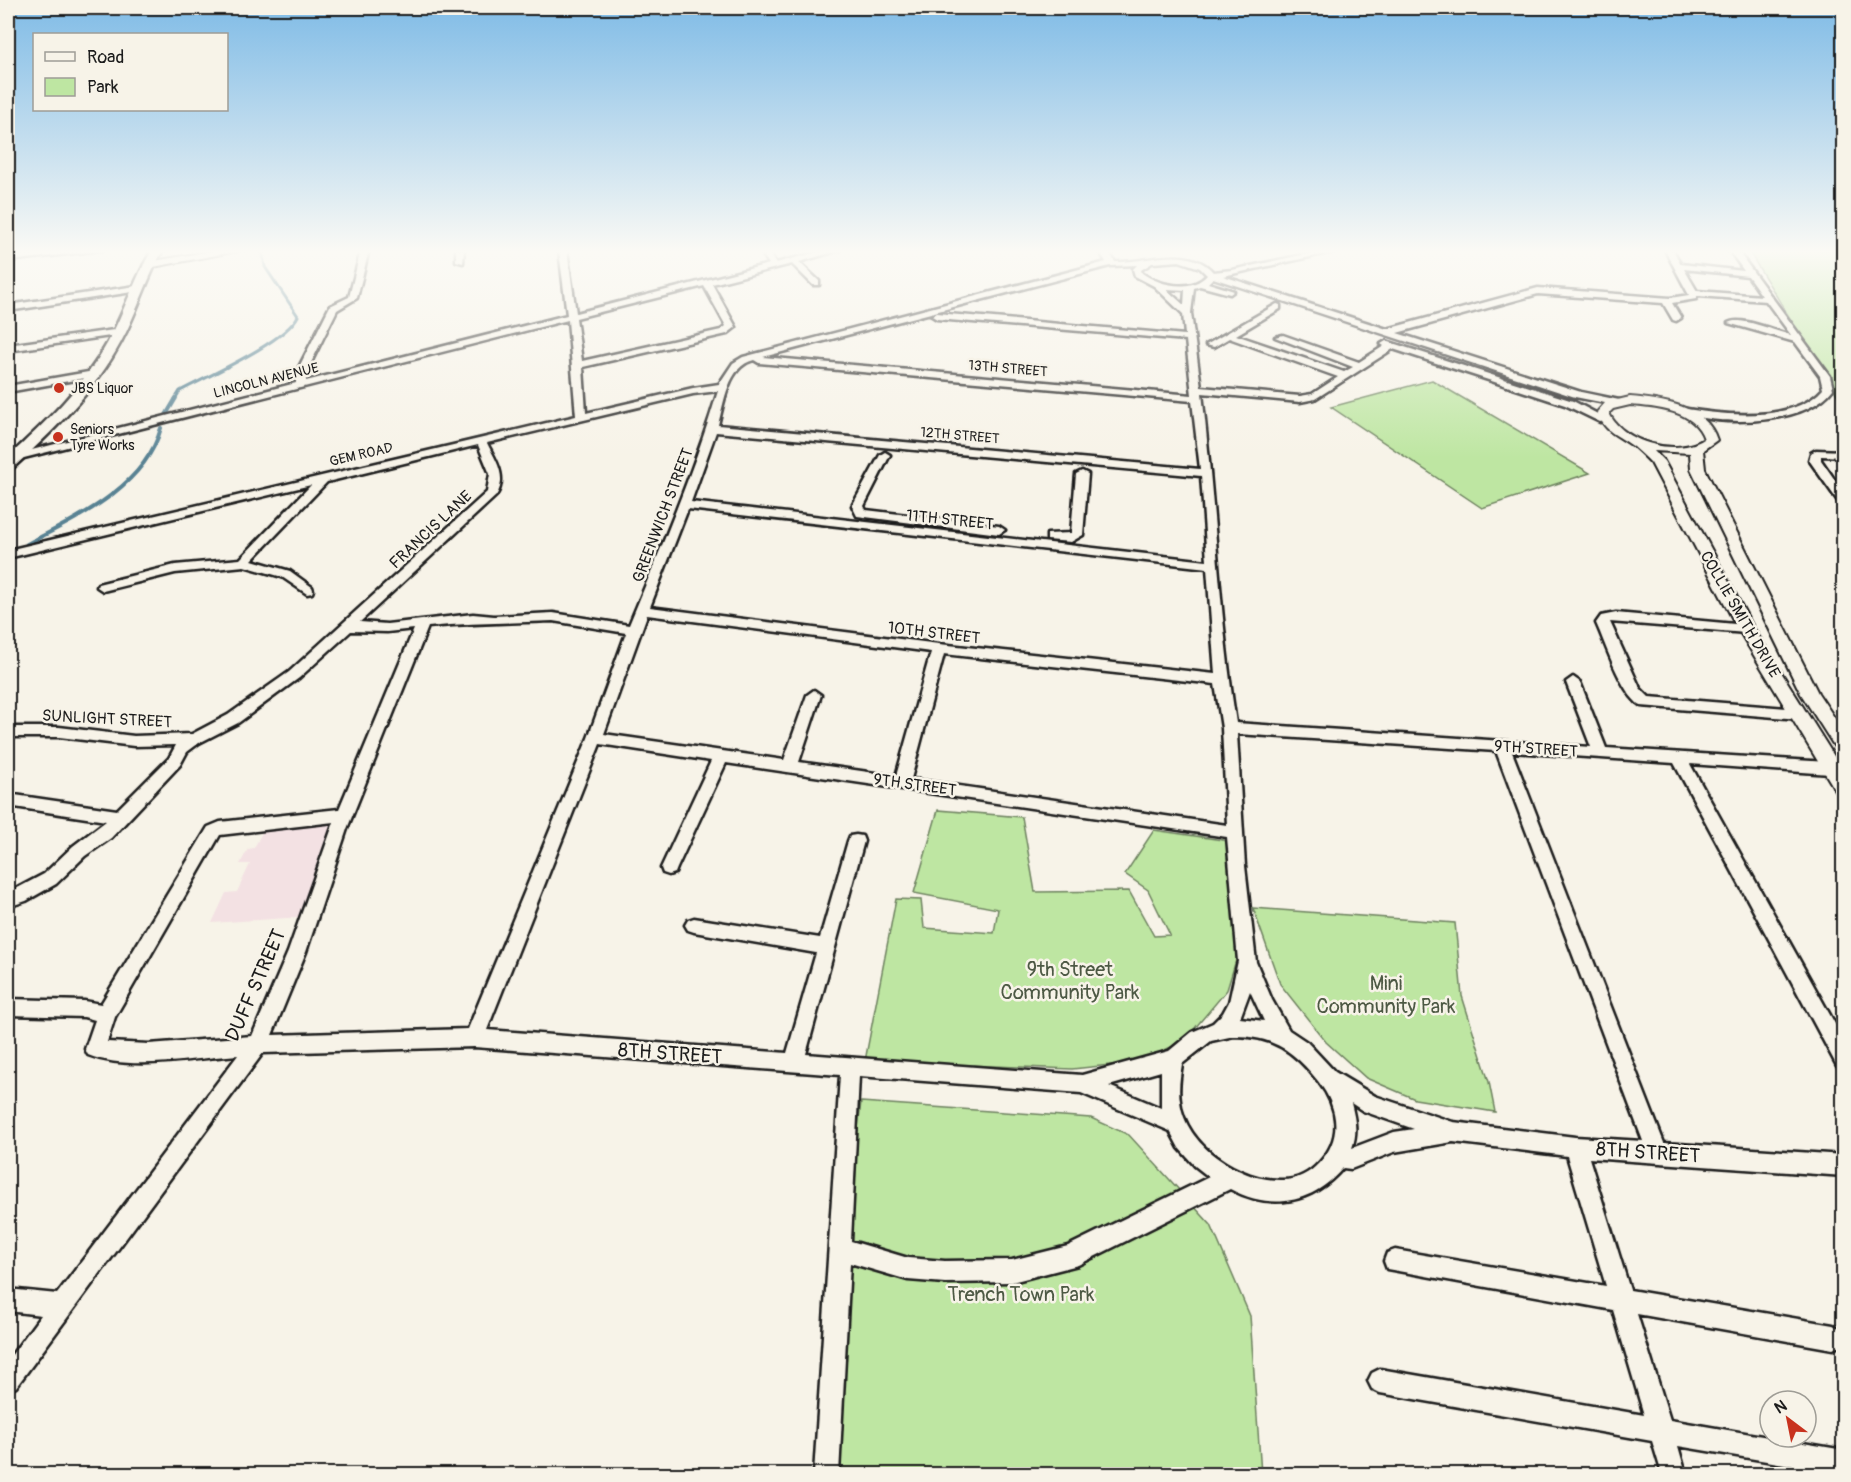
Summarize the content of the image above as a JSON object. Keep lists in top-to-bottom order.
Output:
{
  "streets": {
    "street": [
      "13TH STREET",
      "LINCOLN AVENUE",
      "12TH STREET",
      "GEM ROAD",
      "GREENWICH STREET",
      "11TH STREET",
      "FRANCIS LANE",
      "COLLIE SMITH DRIVE",
      "10TH STREET",
      "SUNLIGHT STREET",
      "9TH STREET",
      "DUFF STREET",
      "8TH STREET"
    ]
  },
  "crossings": [
    ["13TH STREET", "GREENWICH STREET"],
    ["12TH STREET", "GREENWICH STREET"],
    ["GEM ROAD", "GREENWICH STREET"],
    ["GEM ROAD", "FRANCIS LANE"],
    ["GREENWICH STREET", "11TH STREET"],
    ["GREENWICH STREET", "10TH STREET"],
    ["GREENWICH STREET", "9TH STREET"],
    ["GREENWICH STREET", "8TH STREET"],
    ["FRANCIS LANE", "SUNLIGHT STREET"],
    ["COLLIE SMITH DRIVE", "9TH STREET"],
    ["DUFF STREET", "8TH STREET"]
  ],
  "parks": ["9th Street Community Park", "Mini Community Park", "Trench Town Park"],
  "places": ["JBS Liquor", "Seniors Tyre Works"],
  "legend": ["Road", "Park"],
  "north": "top left"
}
